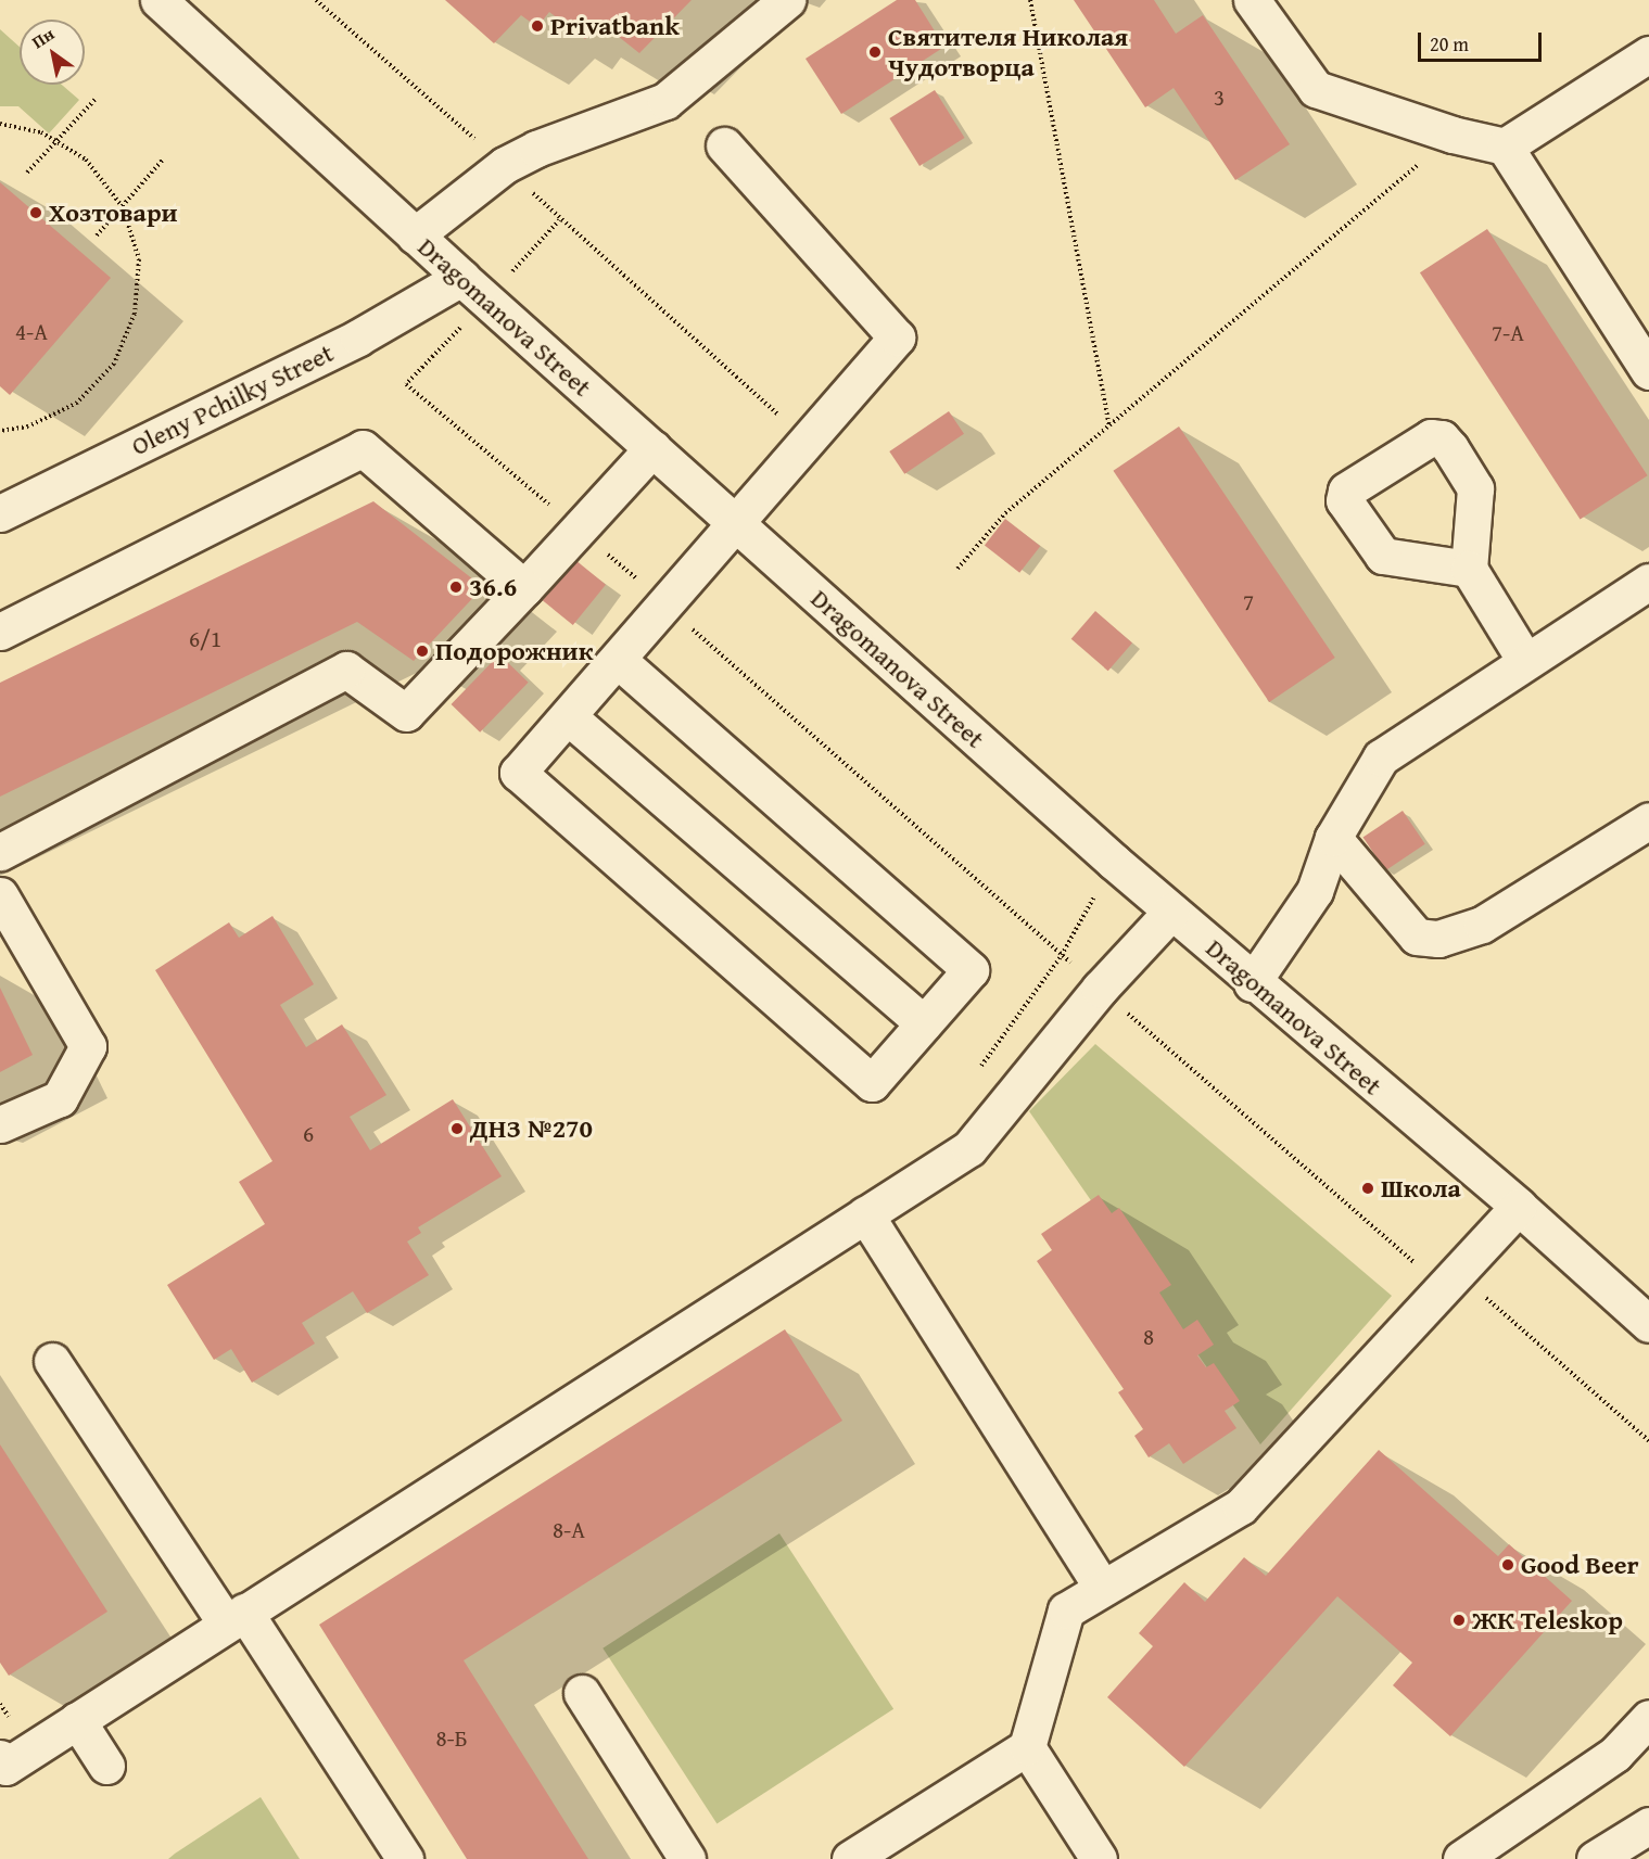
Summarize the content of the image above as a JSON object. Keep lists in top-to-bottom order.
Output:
{
  "streets": {
    "street": ["Dragomanova Street", "Oleny Pchilky Street"]
  },
  "crossings": [
    ["Dragomanova Street", "Oleny Pchilky Street"]
  ],
  "places": [
    "Privatbank",
    "Святителя Николая Чудотворца",
    "Хозтовари",
    "36.6",
    "Подорожник",
    "ДНЗ №270",
    "Школа",
    "Good Beer",
    "ЖК Teleskop"
  ],
  "house_numbers": [
    "3",
    "4-А",
    "7-А",
    "7",
    "6/1",
    "6",
    "8",
    "8-А",
    "8-Б"
  ],
  "scale_bar": "20 m",
  "north": "top left"
}
